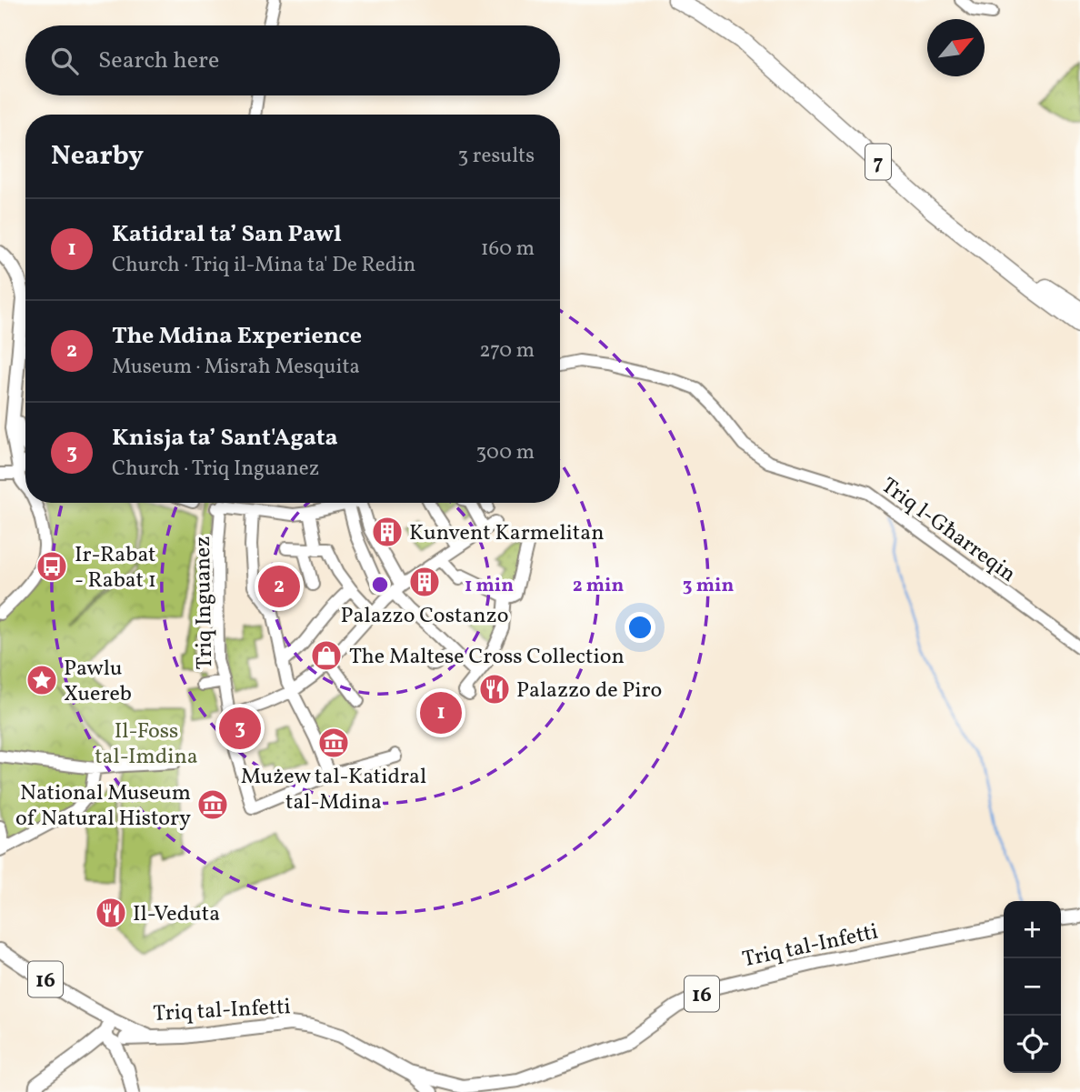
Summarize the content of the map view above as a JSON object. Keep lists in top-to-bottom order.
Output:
{
  "streets": {
    "highway": ["7"],
    "main road": ["Triq tal-Infetti", "16"],
    "street": ["Triq l-Għarreqin", "Triq Inguanez"]
  },
  "crossings": [
    ["Triq tal-Infetti", "16"]
  ],
  "parks": ["Il-Foss tal-Imdina"],
  "places": {
    "building": ["Kunvent Karmelitan", "Palazzo Costanzo"],
    "bus stop": ["Ir-Rabat - Rabat 1"],
    "shop": ["The Maltese Cross Collection"],
    "place": ["Pawlu Xuereb"],
    "restaurant": ["Palazzo de Piro", "Il-Veduta"],
    "museum": ["Mużew tal-Katidral tal-Mdina", "National Museum of Natural History"]
  },
  "north": "top right",
  "page": {
    "search": "Search here",
    "heading": ["Nearby", "3 results"],
    "list": [
      {
        "mark": "1",
        "name": "Katidral ta’ San Pawl",
        "note": "Church · Triq il-Mina ta' De Redin",
        "value": "160 m"
      },
      {
        "mark": "2",
        "name": "The Mdina Experience",
        "note": "Museum · Misraħ Mesquita",
        "value": "270 m"
      },
      {
        "mark": "3",
        "name": "Knisja ta’ Sant'Agata",
        "note": "Church · Triq Inguanez",
        "value": "300 m"
      }
    ],
    "pins": ["2", "1", "3"],
    "map_buttons": ["+", "−"]
  },
  "rings": ["1 min", "2 min", "3 min"]
}
